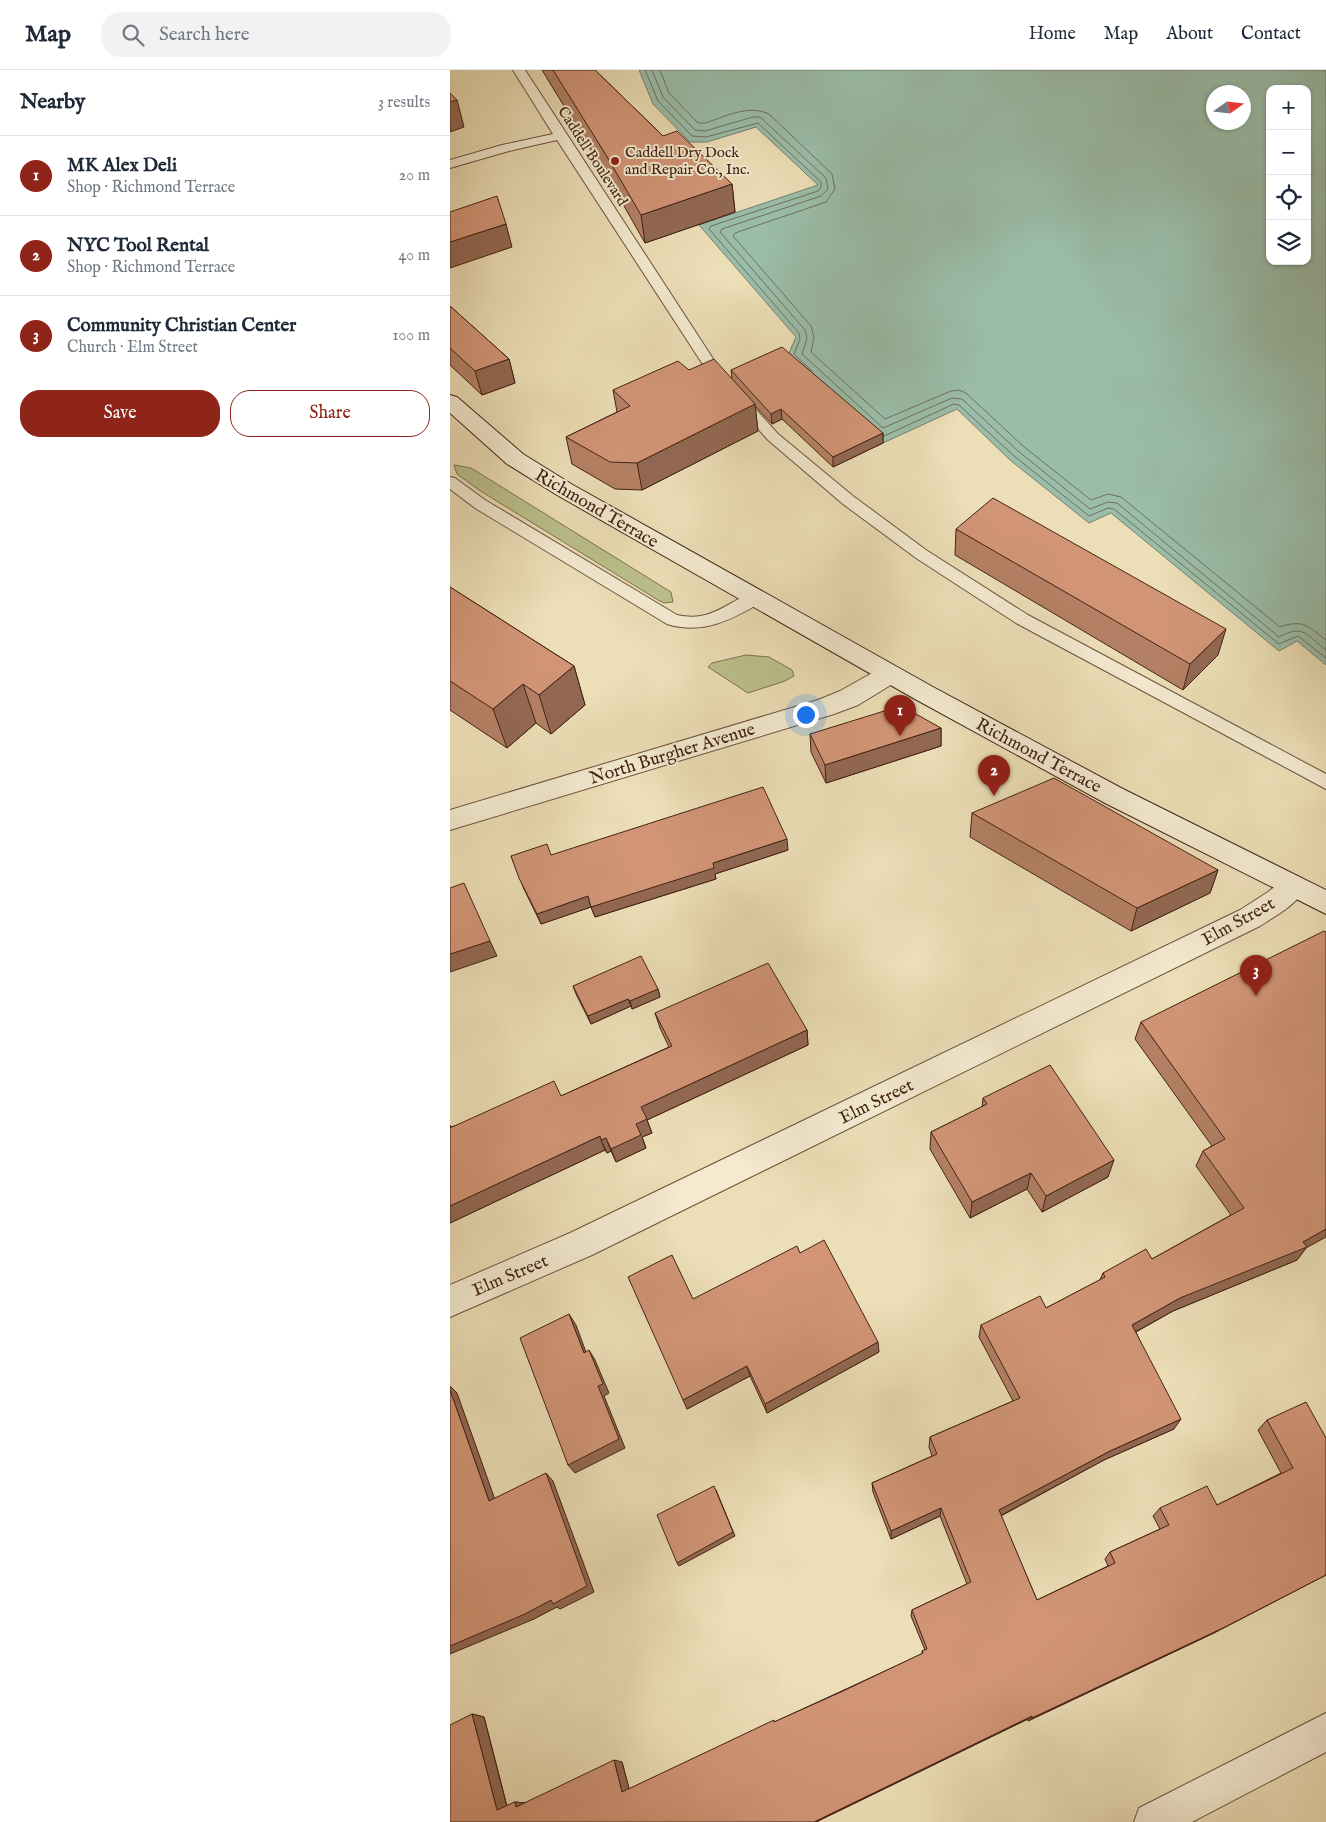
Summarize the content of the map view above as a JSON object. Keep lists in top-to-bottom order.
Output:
{
  "streets": {
    "street": ["Richmond Terrace", "North Burgher Avenue", "Elm Street"],
    "lane": ["Caddell Boulevard"]
  },
  "crossings": [
    ["Richmond Terrace", "North Burgher Avenue"],
    ["Richmond Terrace", "Elm Street"]
  ],
  "places": ["Caddell Dry Dock and Repair Co., Inc."],
  "north": "right",
  "page": {
    "header": "Map",
    "search": "Search here",
    "nav": [
      "Home",
      "Map",
      "About",
      "Contact"
    ],
    "heading": ["Nearby", "3 results"],
    "map_buttons": ["+", "−"],
    "list": [
      {
        "mark": "1",
        "name": "MK Alex Deli",
        "note": "Shop · Richmond Terrace",
        "value": "20 m"
      },
      {
        "mark": "2",
        "name": "NYC Tool Rental",
        "note": "Shop · Richmond Terrace",
        "value": "40 m"
      },
      {
        "mark": "3",
        "name": "Community Christian Center",
        "note": "Church · Elm Street",
        "value": "100 m"
      }
    ],
    "buttons": ["Save", "Share"],
    "pins": ["1", "2", "3"]
  }
}
